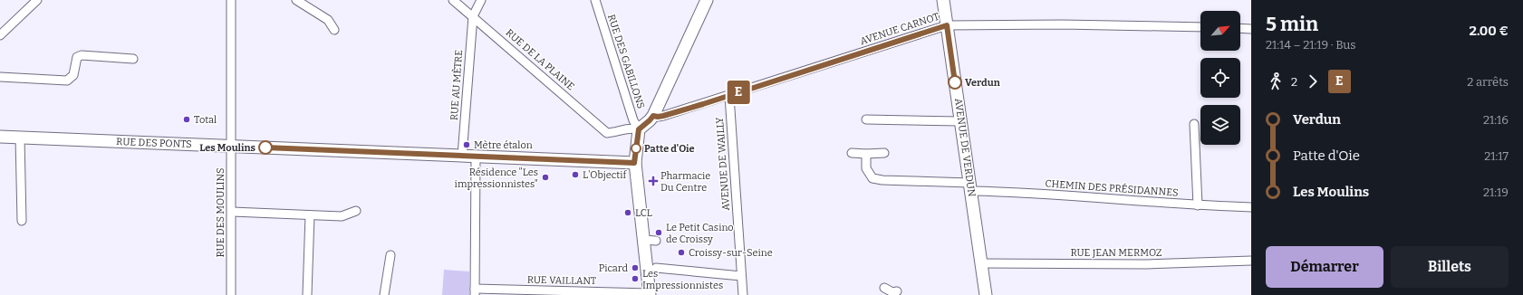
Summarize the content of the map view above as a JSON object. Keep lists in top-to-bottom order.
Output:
{
  "streets": {
    "main road": ["RUE DES PONTS", "AVENUE DE VERDUN"],
    "street": [
      "AVENUE CARNOT",
      "RUE DE LA PLAINE",
      "RUE DES GABILLONS",
      "RUE AU MÈTRE",
      "AVENUE DE WAILLY",
      "CHEMIN DES PRÉSIDANNES",
      "RUE DES MOULINS",
      "RUE JEAN MERMOZ",
      "RUE VAILLANT"
    ]
  },
  "crossings": [
    ["AVENUE CARNOT", "AVENUE DE VERDUN"],
    ["AVENUE CARNOT", "AVENUE DE WAILLY"],
    ["RUE DE LA PLAINE", "RUE DES GABILLONS"],
    ["RUE DE LA PLAINE", "RUE AU MÈTRE"],
    ["RUE AU MÈTRE", "RUE DES PONTS"],
    ["RUE DES PONTS", "RUE DES MOULINS"],
    ["AVENUE DE VERDUN", "CHEMIN DES PRÉSIDANNES"],
    ["AVENUE DE VERDUN", "RUE JEAN MERMOZ"]
  ],
  "places": {
    "other": [
      "Verdun",
      "Total",
      "Mètre étalon",
      "Les Moulins",
      "Patte d'Oie",
      "L'Objectif",
      "Résidence \"Les impressionnistes\"",
      "LCL",
      "Le Petit Casino de Croissy",
      "Croissy-sur-Seine",
      "Picard",
      "Les Impressionnistes"
    ],
    "health": ["Pharmacie Du Centre"]
  },
  "lines": ["bus line E"],
  "north": "top right",
  "page": {
    "on_map": "E",
    "heading": ["5 min", "21:14 – 21:19 · Bus", "2.00 €"],
    "legs": ["2", "E", "2 arrêts"],
    "list": [
      {
        "name": "Verdun",
        "value": "21:16"
      },
      {
        "name": "Patte d'Oie",
        "value": "21:17"
      },
      {
        "name": "Les Moulins",
        "value": "21:19"
      }
    ],
    "buttons": ["Démarrer", "Billets"]
  }
}
